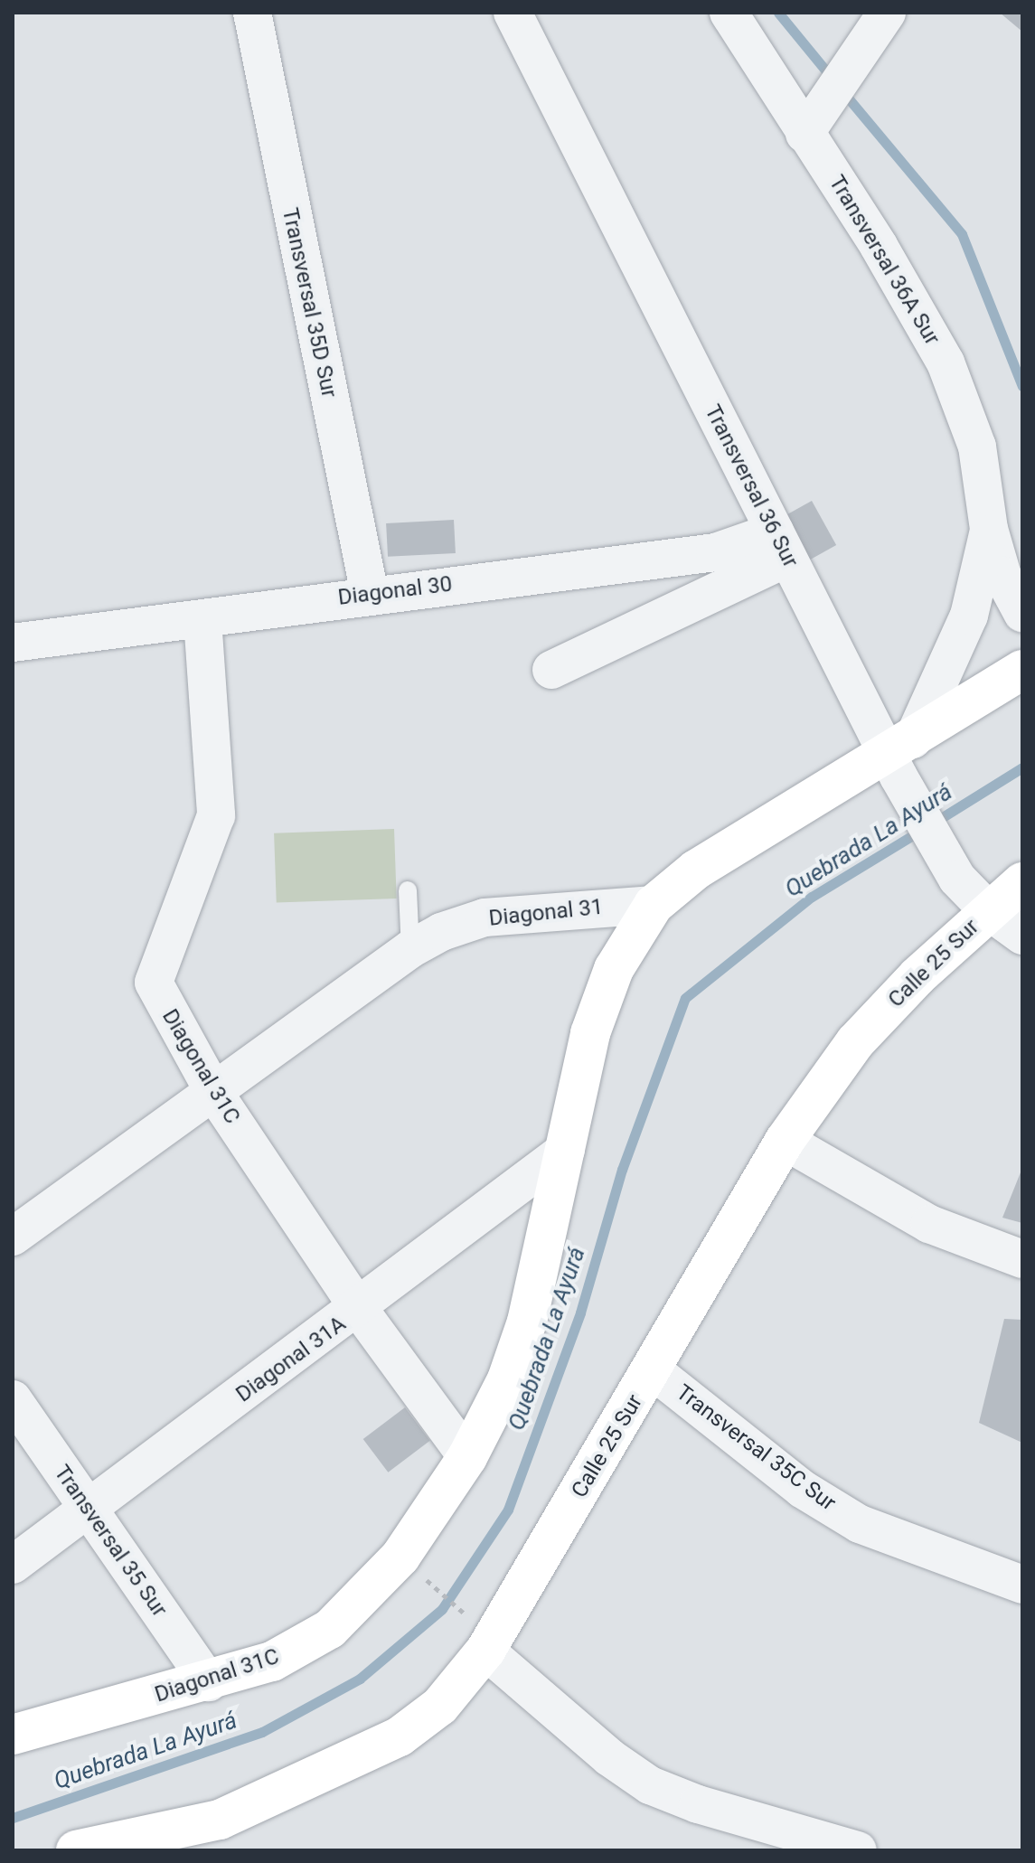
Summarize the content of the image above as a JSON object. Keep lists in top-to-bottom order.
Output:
{
  "streets": {
    "main road": ["Calle 25 Sur", "Diagonal 31C"],
    "street": [
      "Transversal 36A Sur",
      "Transversal 35D Sur",
      "Transversal 36 Sur",
      "Diagonal 30",
      "Diagonal 31",
      "Diagonal 31A",
      "Transversal 35C Sur",
      "Transversal 35 Sur"
    ]
  },
  "crossings": [
    ["Transversal 36A Sur", "Transversal 36 Sur"],
    ["Transversal 35D Sur", "Diagonal 30"],
    ["Transversal 36 Sur", "Diagonal 30"],
    ["Transversal 36 Sur", "Calle 25 Sur"],
    ["Diagonal 30", "Diagonal 31C"],
    ["Diagonal 31", "Diagonal 31C"],
    ["Calle 25 Sur", "Transversal 35C Sur"],
    ["Diagonal 31C", "Diagonal 31A"],
    ["Diagonal 31C", "Transversal 35 Sur"],
    ["Diagonal 31A", "Transversal 35 Sur"]
  ],
  "water": ["Quebrada La Ayurá"]
}
